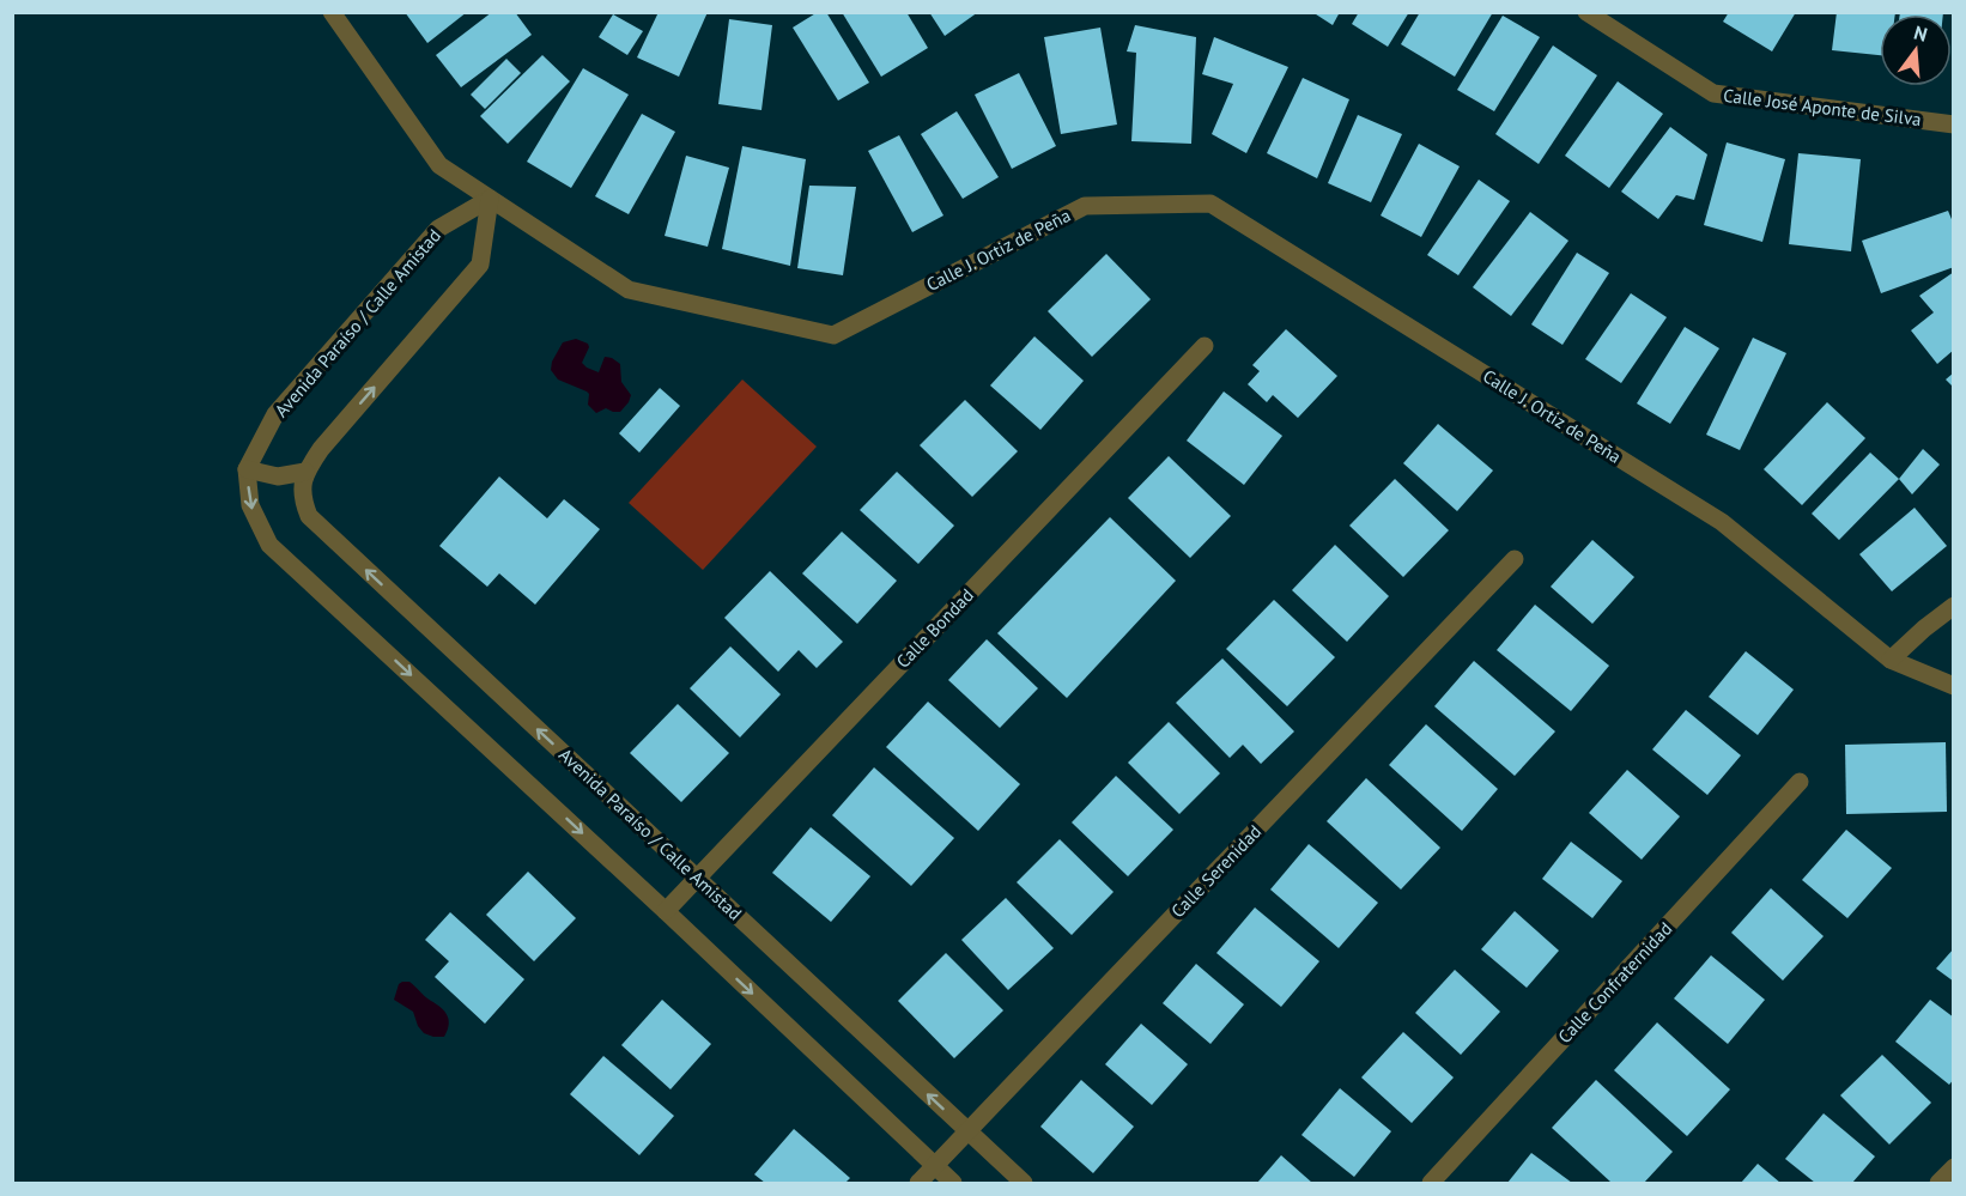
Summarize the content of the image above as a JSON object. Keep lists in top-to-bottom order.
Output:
{
  "streets": {
    "street": [
      "Calle José Aponte de Silva",
      "Calle J. Ortiz de Peña",
      "Avenida Paraíso / Calle Amistad",
      "Calle Bondad",
      "Calle Serenidad",
      "Calle Confraternidad"
    ]
  },
  "crossings": [
    ["Calle J. Ortiz de Peña", "Avenida Paraíso / Calle Amistad"],
    ["Avenida Paraíso / Calle Amistad", "Calle Bondad"],
    ["Avenida Paraíso / Calle Amistad", "Calle Serenidad"]
  ],
  "north": "top"
}
